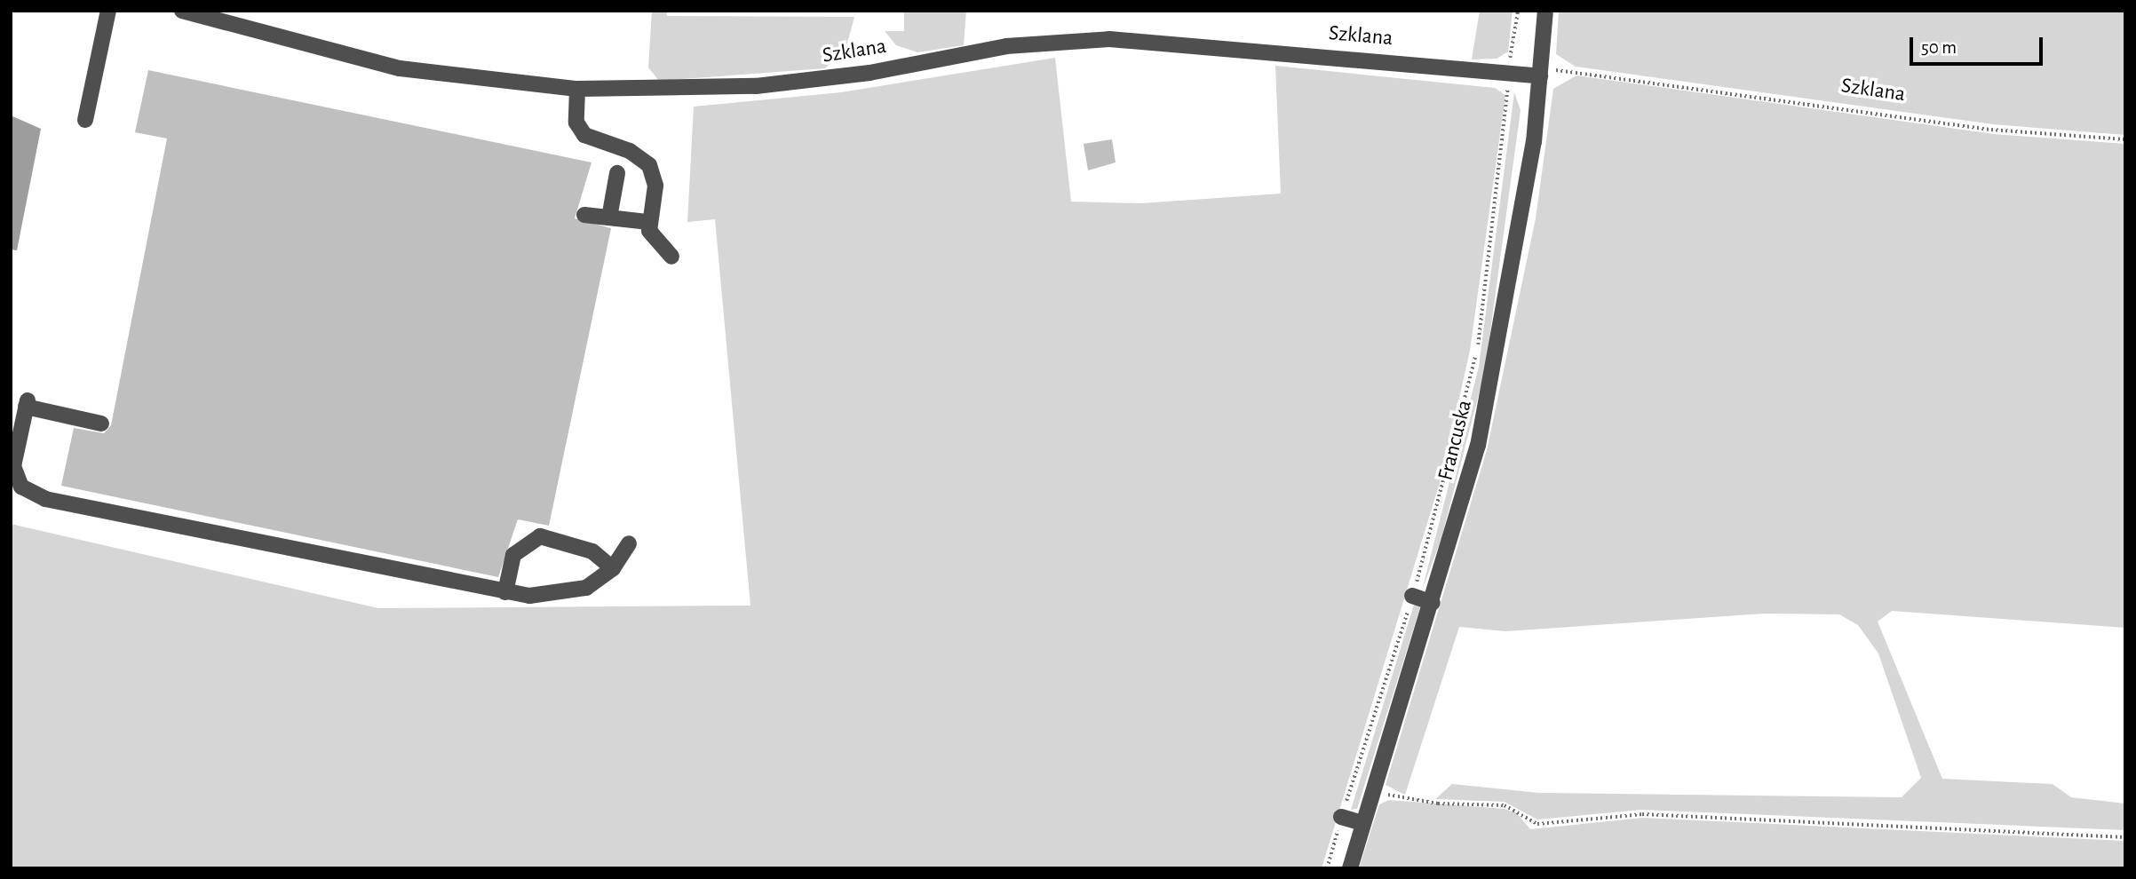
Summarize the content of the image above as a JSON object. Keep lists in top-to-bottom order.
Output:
{
  "streets": {
    "street": ["Szklana", "Francuska"]
  },
  "crossings": [
    ["Szklana", "Francuska"]
  ],
  "scale_bar": "50 m"
}
